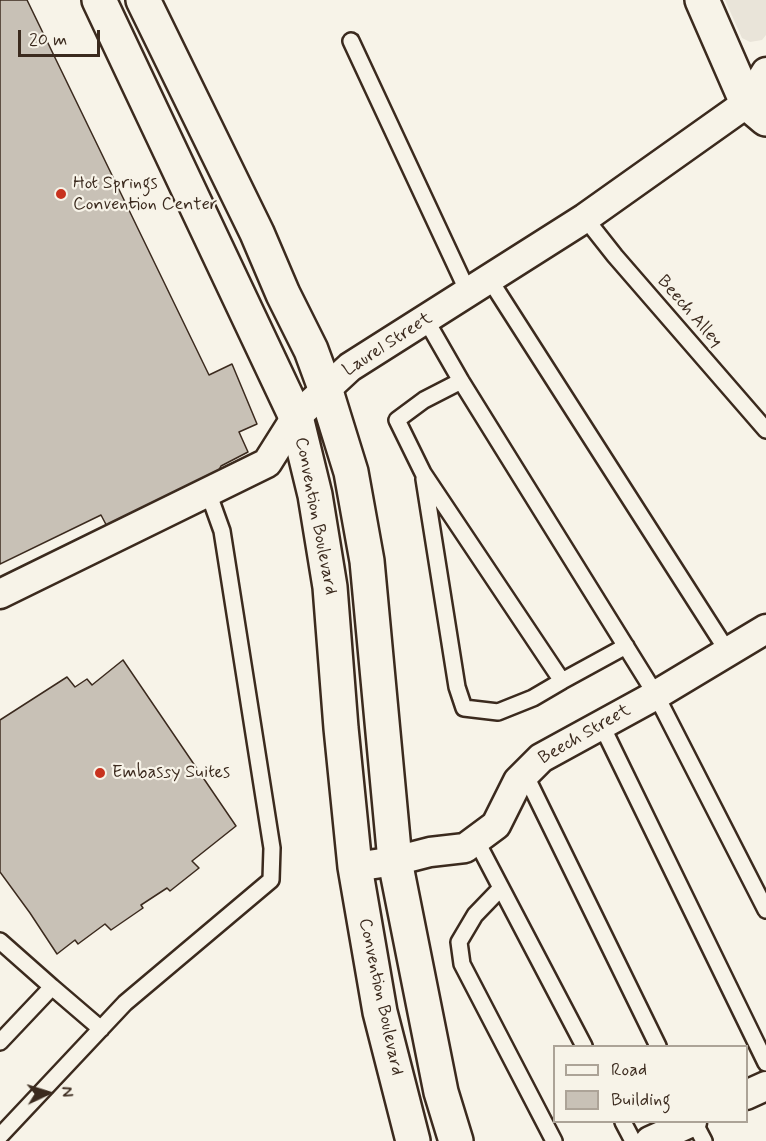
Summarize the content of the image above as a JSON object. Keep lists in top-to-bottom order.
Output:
{
  "streets": {
    "street": ["Laurel Street", "Convention Boulevard", "Beech Street"],
    "lane": ["Beech Alley"]
  },
  "crossings": [
    ["Beech Alley", "Laurel Street"],
    ["Laurel Street", "Convention Boulevard"],
    ["Convention Boulevard", "Beech Street"]
  ],
  "places": ["Hot Springs Convention Center", "Embassy Suites"],
  "legend": ["Road", "Building"],
  "scale_bar": "20 m",
  "north": "right"
}
